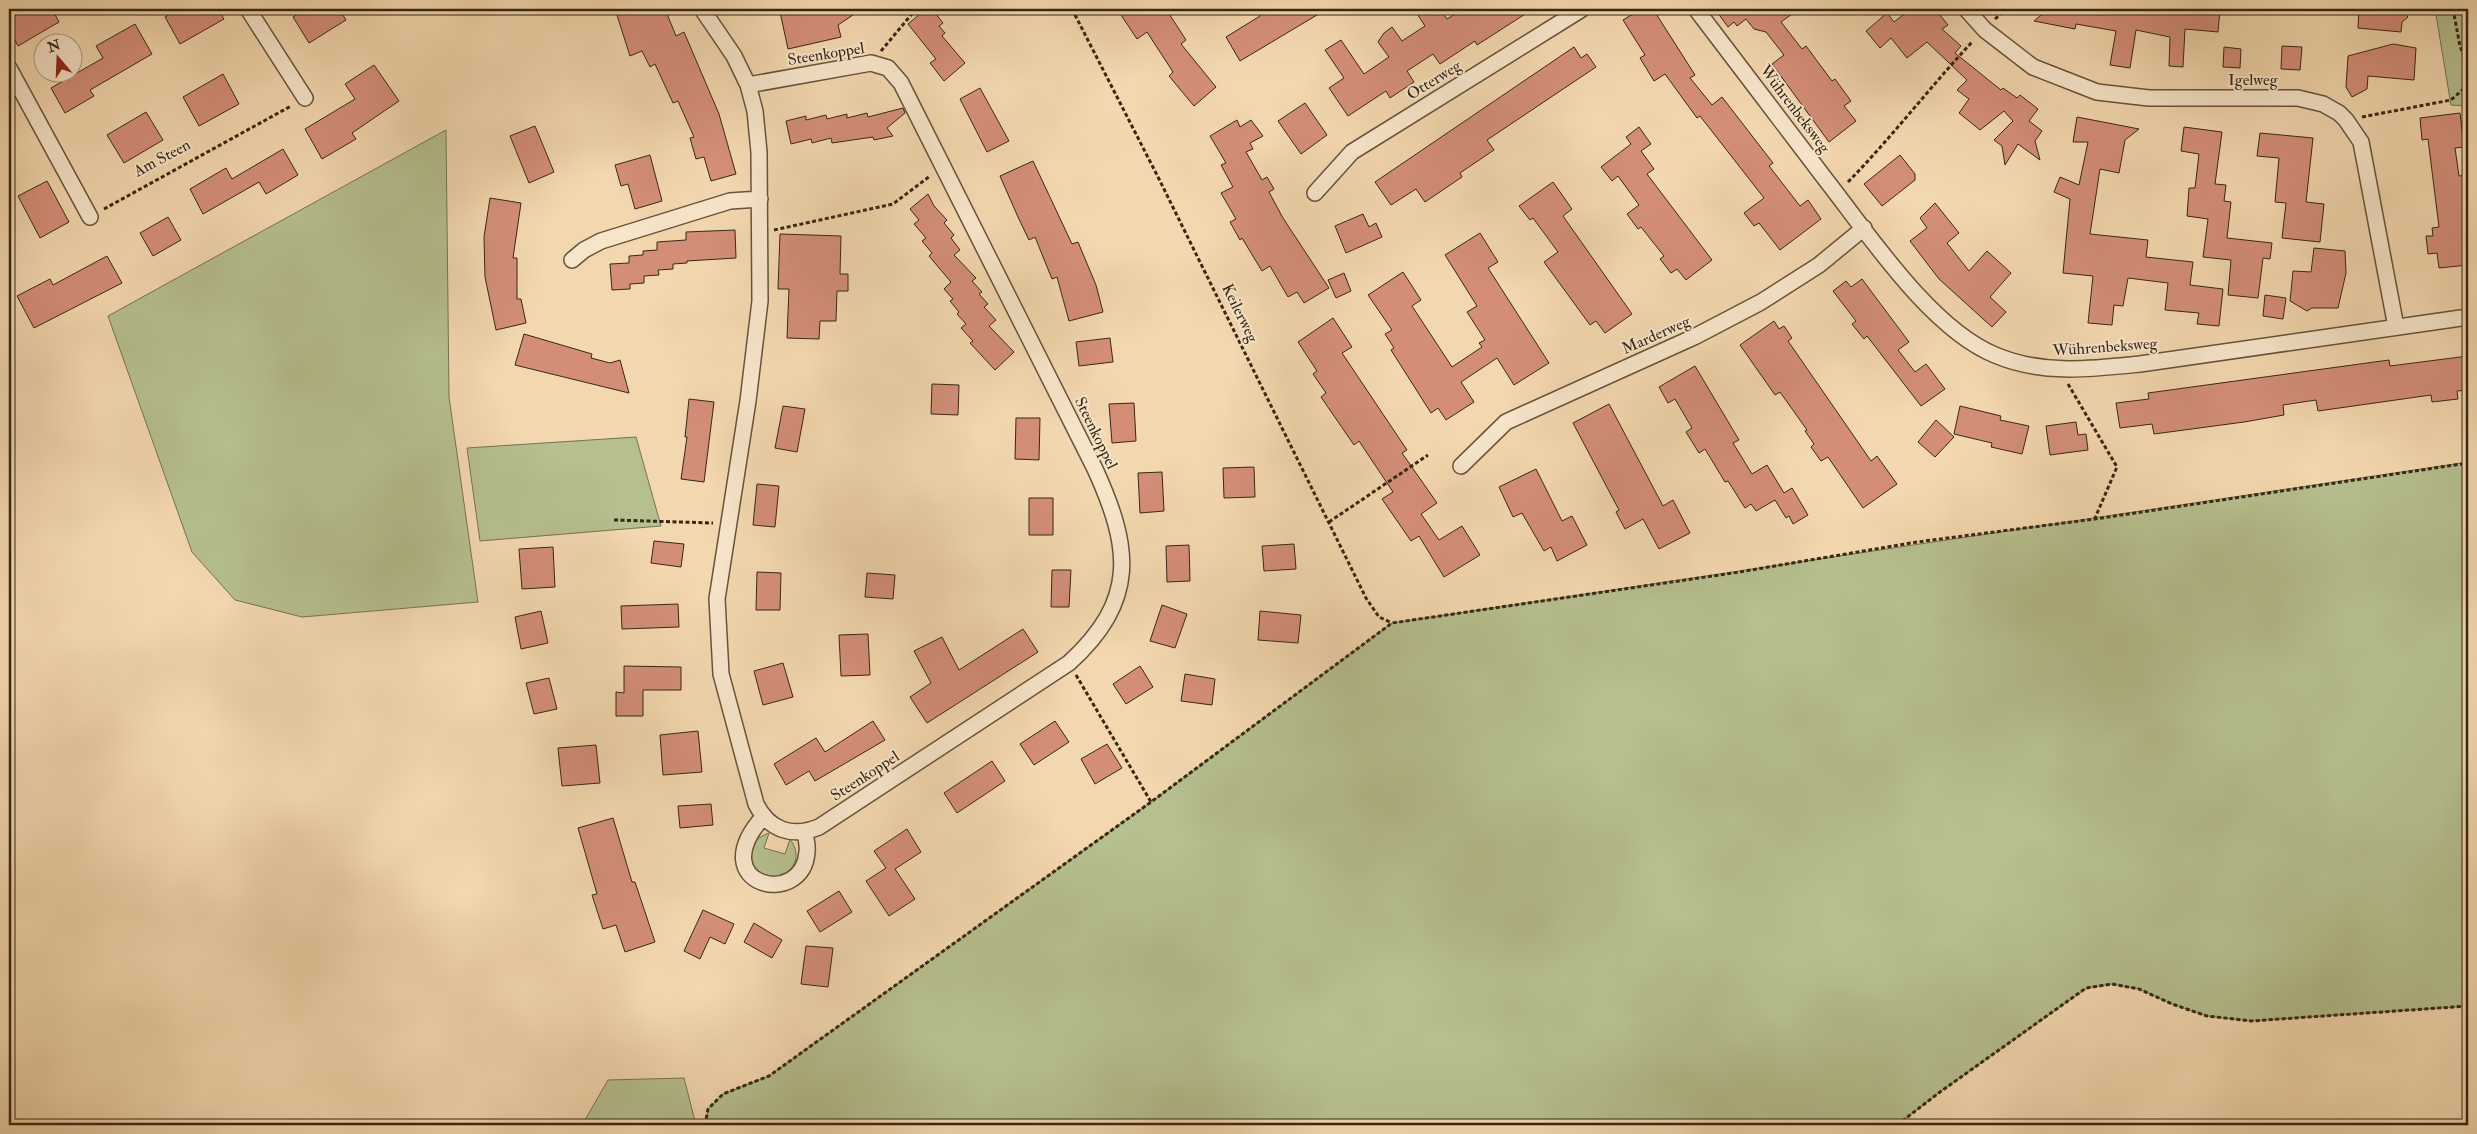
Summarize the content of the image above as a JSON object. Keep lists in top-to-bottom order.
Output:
{
  "streets": {
    "street": [
      "Steenkoppel",
      "Otterweg",
      "Igelweg",
      "Wührenbeksweg",
      "Marderweg"
    ],
    "path": ["Am Steen", "Keilerweg"]
  },
  "crossings": [
    ["Igelweg", "Wührenbeksweg"],
    ["Wührenbeksweg", "Marderweg"]
  ],
  "north": "top"
}
